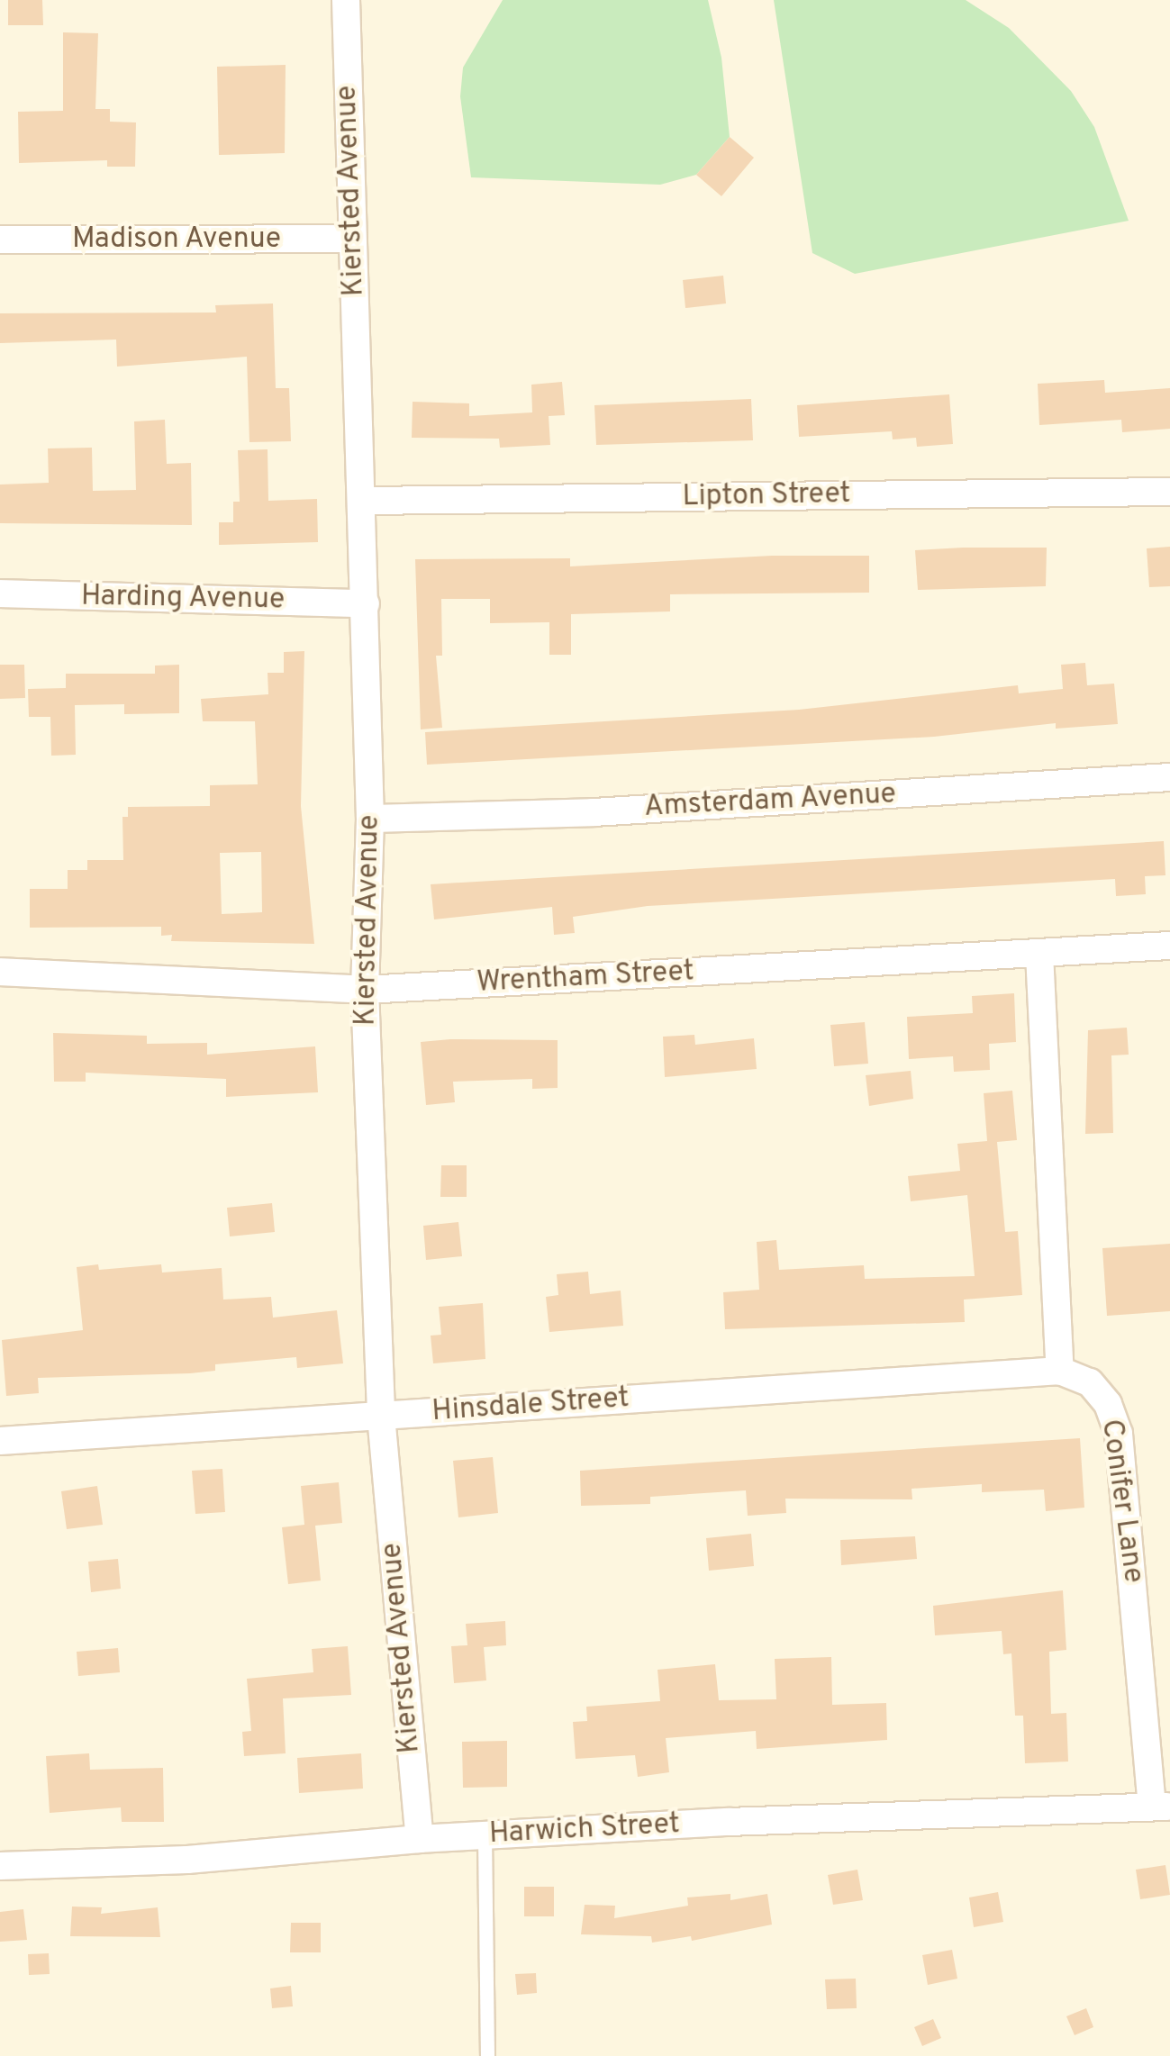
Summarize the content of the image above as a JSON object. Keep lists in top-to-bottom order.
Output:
{
  "streets": {
    "street": [
      "Kiersted Avenue",
      "Madison Avenue",
      "Lipton Street",
      "Harding Avenue",
      "Amsterdam Avenue",
      "Wrentham Street",
      "Hinsdale Street",
      "Conifer Lane",
      "Harwich Street"
    ]
  },
  "crossings": [
    ["Kiersted Avenue", "Madison Avenue"],
    ["Kiersted Avenue", "Lipton Street"],
    ["Kiersted Avenue", "Harding Avenue"],
    ["Kiersted Avenue", "Amsterdam Avenue"],
    ["Kiersted Avenue", "Wrentham Street"],
    ["Kiersted Avenue", "Hinsdale Street"],
    ["Kiersted Avenue", "Harwich Street"],
    ["Hinsdale Street", "Conifer Lane"],
    ["Conifer Lane", "Harwich Street"]
  ]
}
